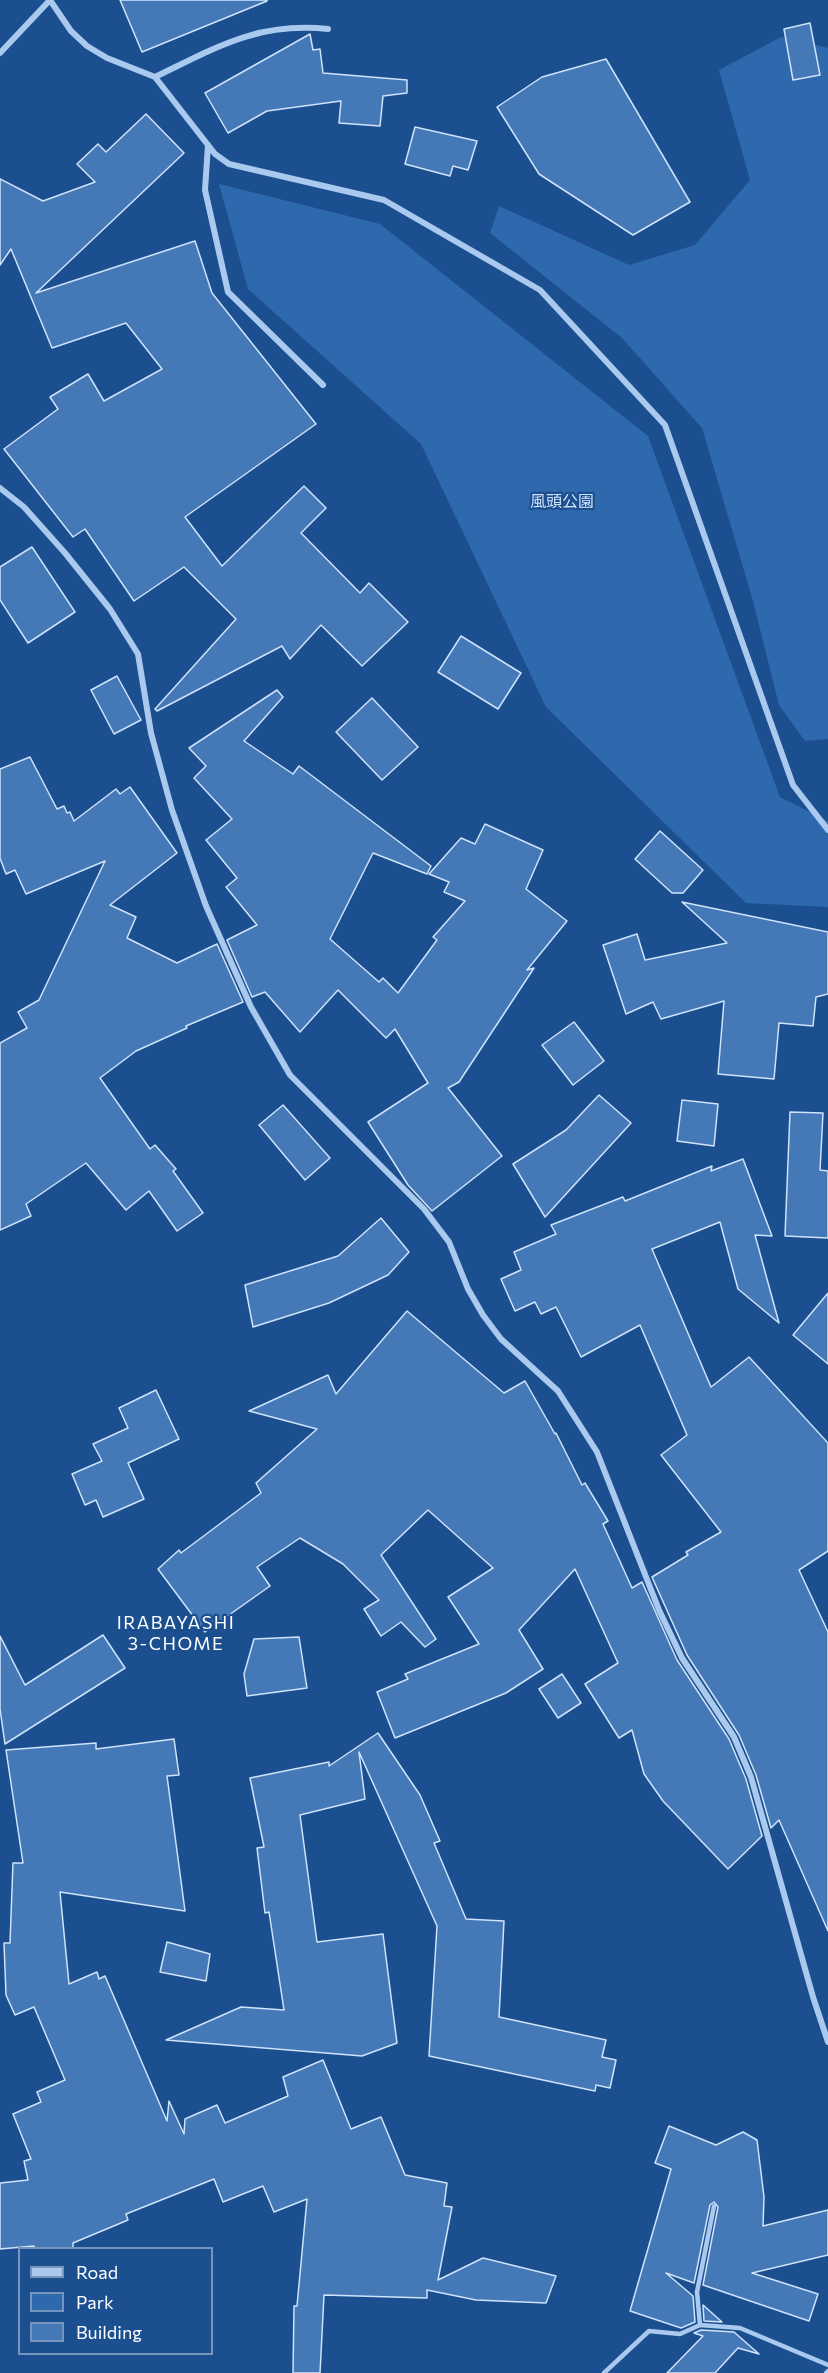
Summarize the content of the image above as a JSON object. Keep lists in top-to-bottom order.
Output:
{
  "districts": ["IRABAYASHI 3-CHOME"],
  "parks": ["風頭公園"],
  "legend": ["Road", "Park", "Building"]
}
